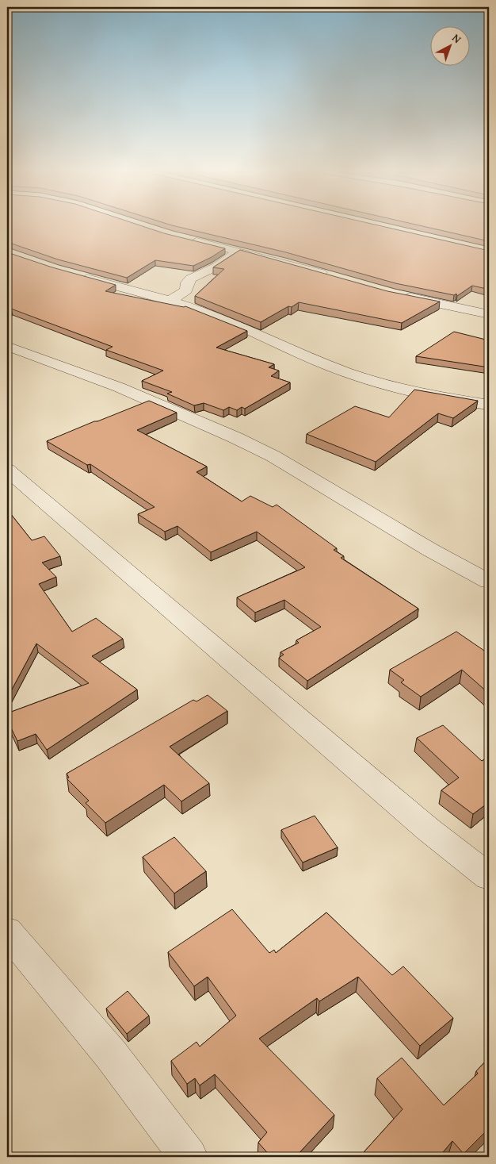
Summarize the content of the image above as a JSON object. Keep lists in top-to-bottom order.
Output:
{
  "north": "top right"
}
